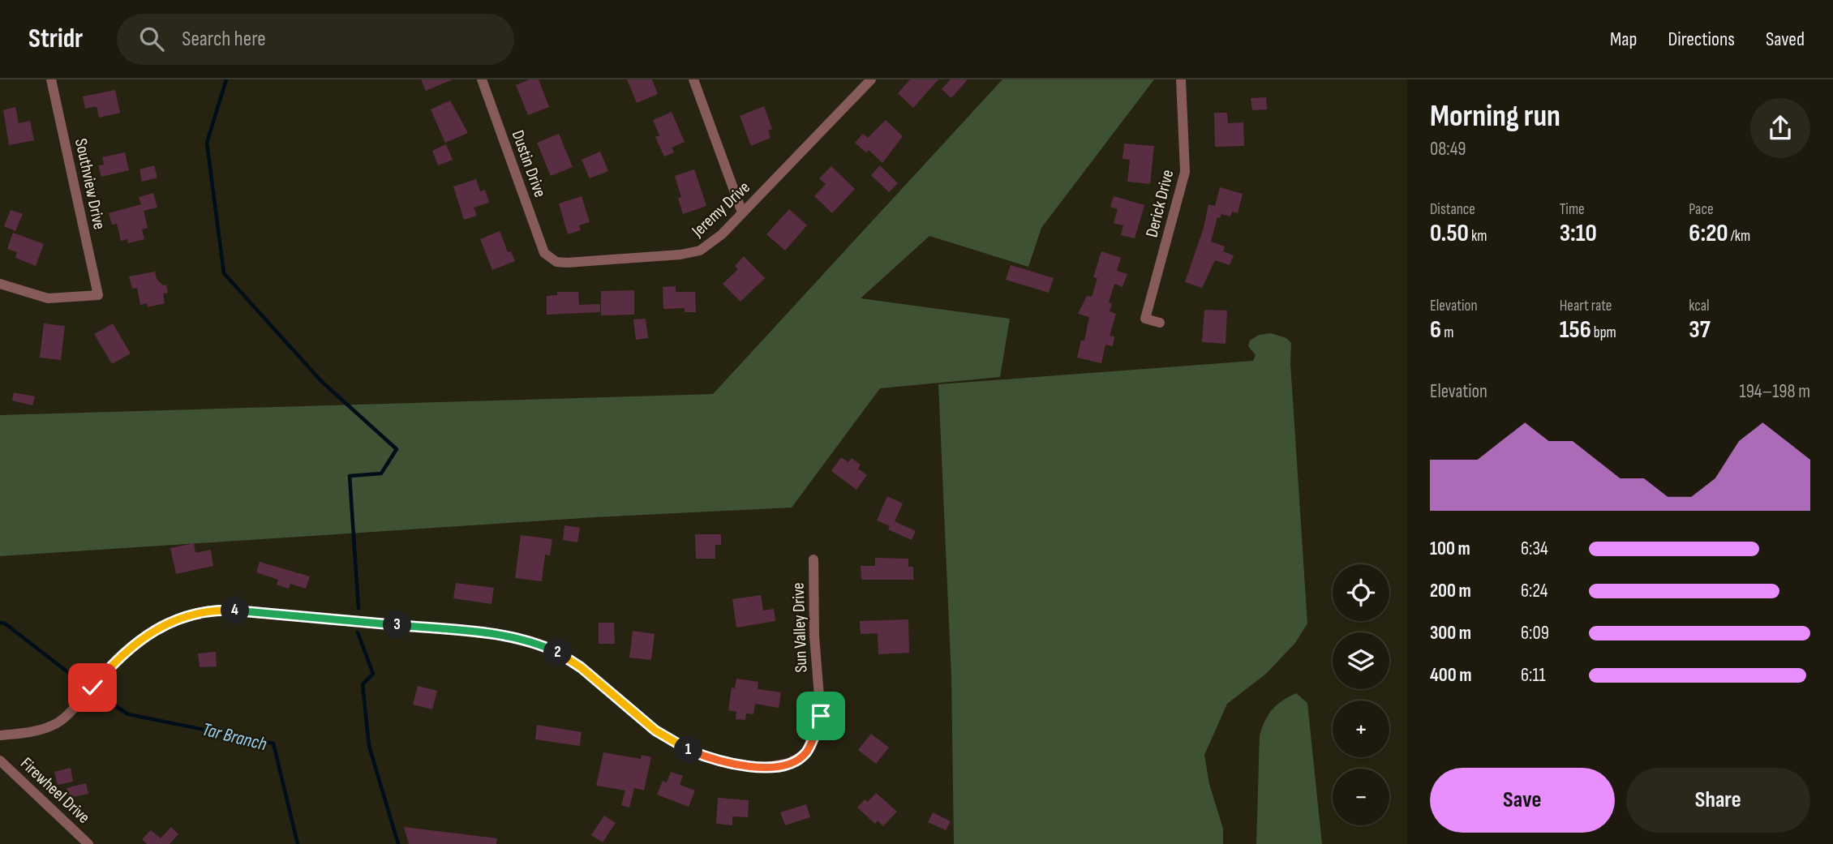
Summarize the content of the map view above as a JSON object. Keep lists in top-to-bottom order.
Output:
{
  "streets": {
    "street": [
      "Dustin Drive",
      "Southview Drive",
      "Derick Drive",
      "Jeremy Drive",
      "Sun Valley Drive",
      "Firewheel Drive"
    ]
  },
  "crossings": [
    ["Dustin Drive", "Jeremy Drive"]
  ],
  "water": ["Tar Branch"],
  "page": {
    "header": "Stridr",
    "search": "Search here",
    "nav": ["Map", "Directions", "Saved"],
    "heading": ["Morning run", "08:49"],
    "stats": [
      ["Distance", "0.50 km"],
      ["Time", "3:10"],
      ["Pace", "6:20 /km"],
      ["Elevation", "6 m"],
      ["Heart rate", "156 bpm"],
      ["kcal", "37"]
    ],
    "chart": ["Elevation", "194–198 m"],
    "list": [
      {
        "name": "100 m",
        "note": "6:34"
      },
      {
        "name": "200 m",
        "note": "6:24"
      },
      {
        "name": "300 m",
        "note": "6:09"
      },
      {
        "name": "400 m",
        "note": "6:11"
      }
    ],
    "map_buttons": ["+", "−"],
    "pins": [
      "4",
      "3",
      "2",
      "1"
    ],
    "buttons": ["Save", "Share"]
  }
}
